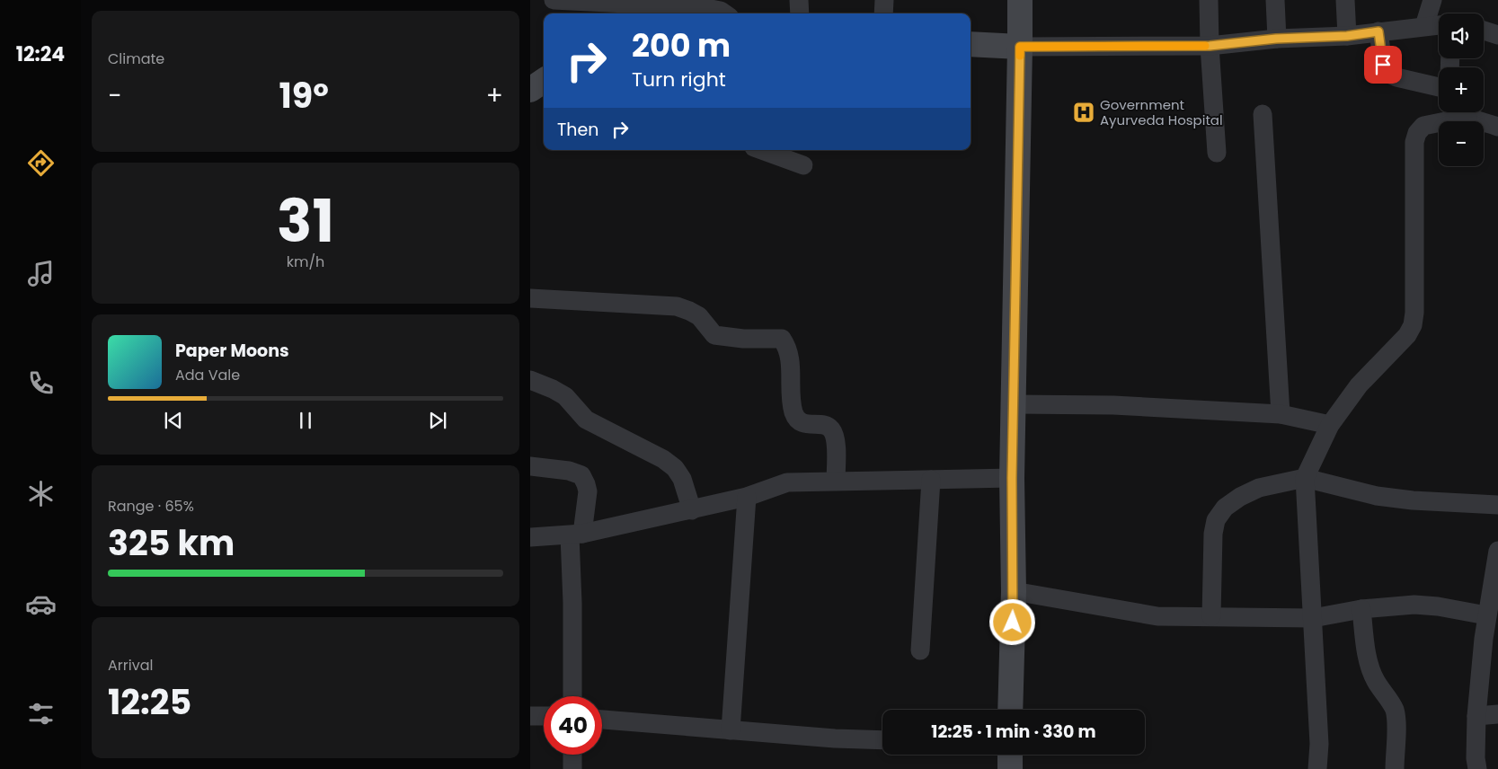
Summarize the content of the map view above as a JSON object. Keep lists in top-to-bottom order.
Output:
{
  "places": {
    "hospital": ["Government Ayurveda Hospital"]
  },
  "page": {
    "tabs": "12:24",
    "tile": [
      "Climate",
      ["31", "km/h"],
      ["Range · 65%", "325 km"],
      ["Arrival", "12:25"]
    ],
    "map_buttons": ["+", "−"],
    "turn": ["200 m", "Turn right"],
    "heat": ["−", "19°", "+"],
    "then": "Then",
    "song": ["Paper Moons", "Ada Vale"],
    "limit": "40",
    "trip": "12:25 · 1 min · 330 m"
  }
}
